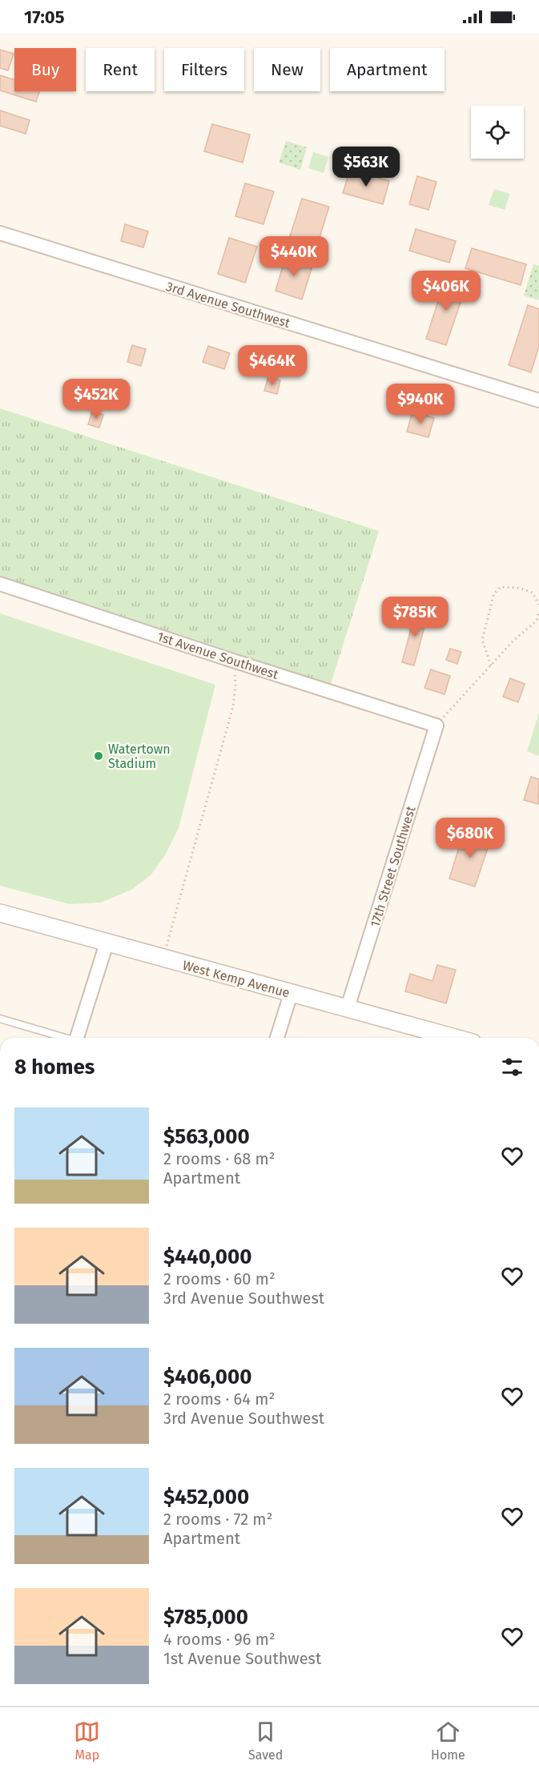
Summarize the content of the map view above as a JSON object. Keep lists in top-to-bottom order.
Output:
{
  "streets": {
    "street": [
      "3rd Avenue Southwest",
      "1st Avenue Southwest",
      "17th Street Southwest",
      "West Kemp Avenue"
    ]
  },
  "crossings": [
    ["1st Avenue Southwest", "17th Street Southwest"],
    ["17th Street Southwest", "West Kemp Avenue"]
  ],
  "places": ["Watertown Stadium"],
  "page": {
    "status": "17:05",
    "chip": [
      "Buy",
      "Rent",
      "Filters",
      "New",
      "Apartment"
    ],
    "price": [
      "$563K",
      "$440K",
      "$406K",
      "$464K",
      "$452K",
      "$940K",
      "$785K",
      "$680K"
    ],
    "heading": "8 homes",
    "list": [
      {
        "name": "$563,000",
        "note": "2 rooms · 68 m² · Apartment"
      },
      {
        "name": "$440,000",
        "note": "2 rooms · 60 m² · 3rd Avenue Southwest"
      },
      {
        "name": "$406,000",
        "note": "2 rooms · 64 m² · 3rd Avenue Southwest"
      },
      {
        "name": "$452,000",
        "note": "2 rooms · 72 m² · Apartment"
      },
      {
        "name": "$785,000",
        "note": "4 rooms · 96 m² · 1st Avenue Southwest"
      }
    ],
    "tabs": ["Map", "Saved", "Home"]
  }
}
